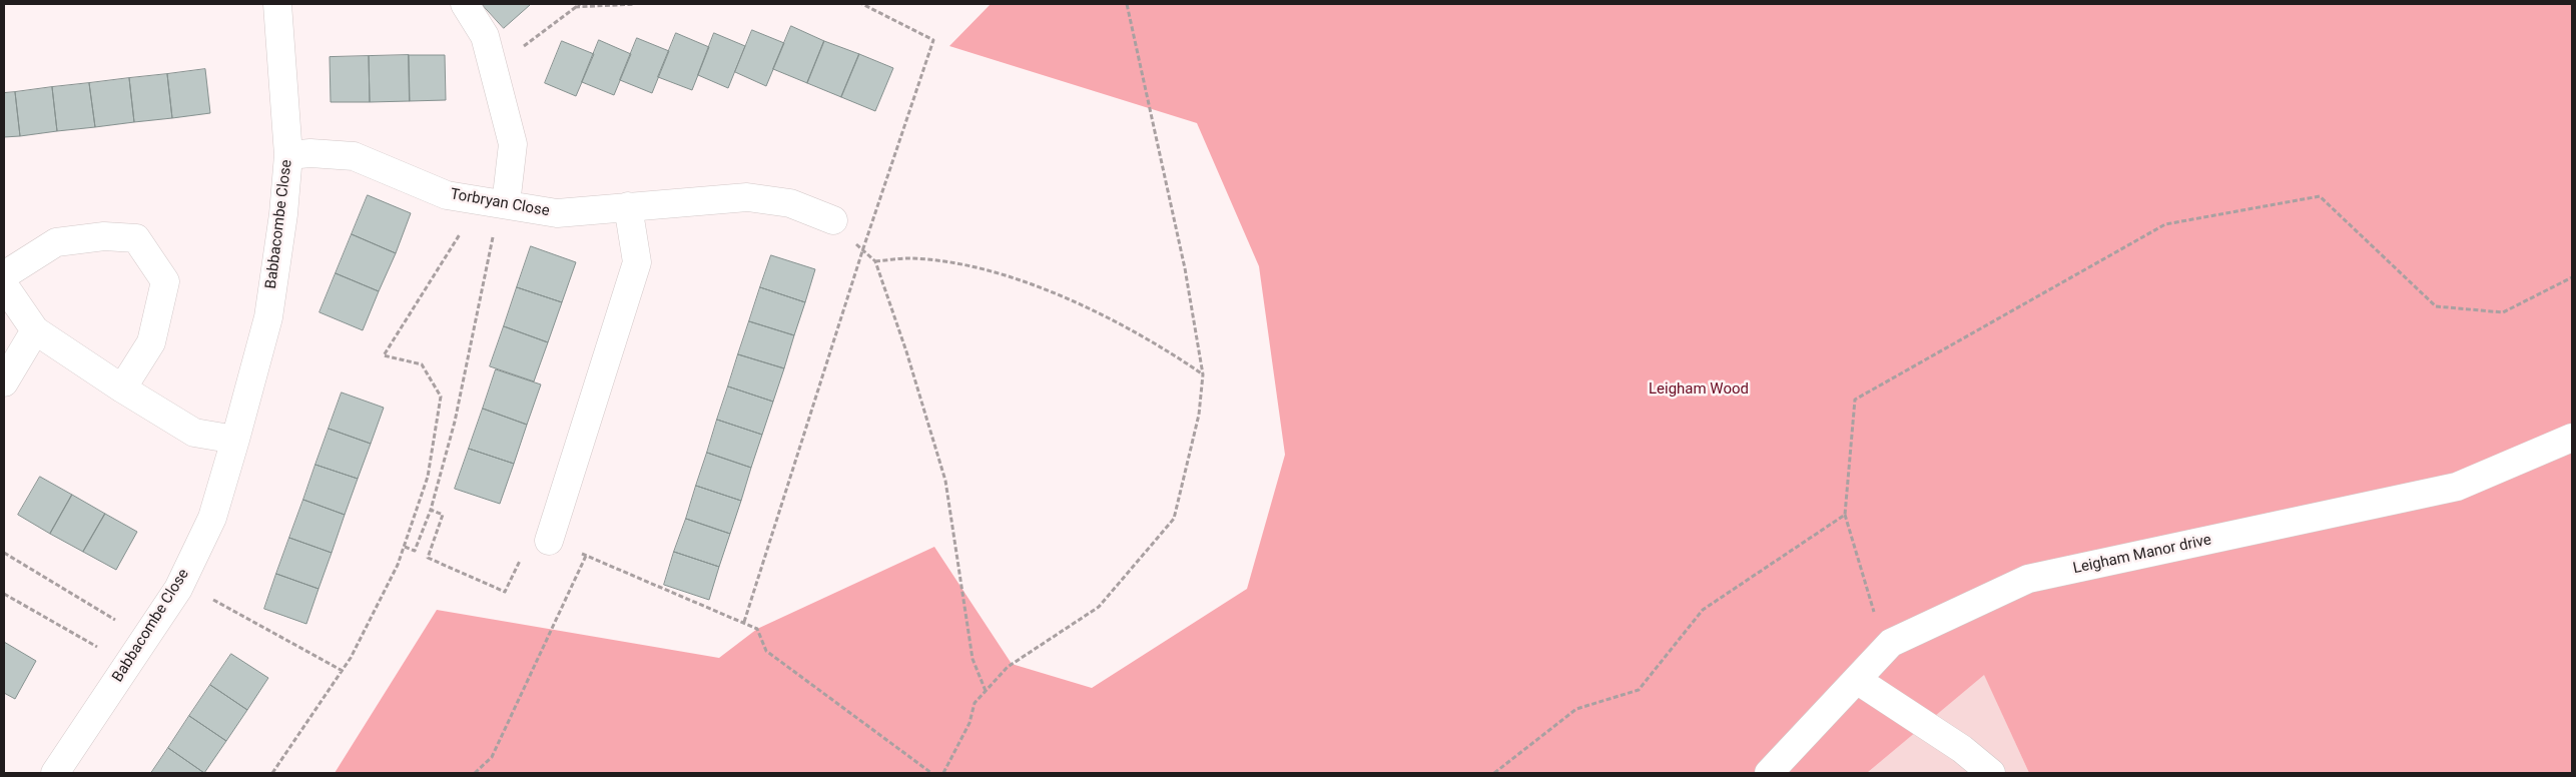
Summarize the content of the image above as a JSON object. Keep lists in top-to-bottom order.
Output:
{
  "streets": {
    "street": ["Torbryan Close", "Babbacombe Close", "Leigham Manor drive"]
  },
  "crossings": [
    ["Torbryan Close", "Babbacombe Close"]
  ],
  "parks": ["Leigham Wood"]
}
